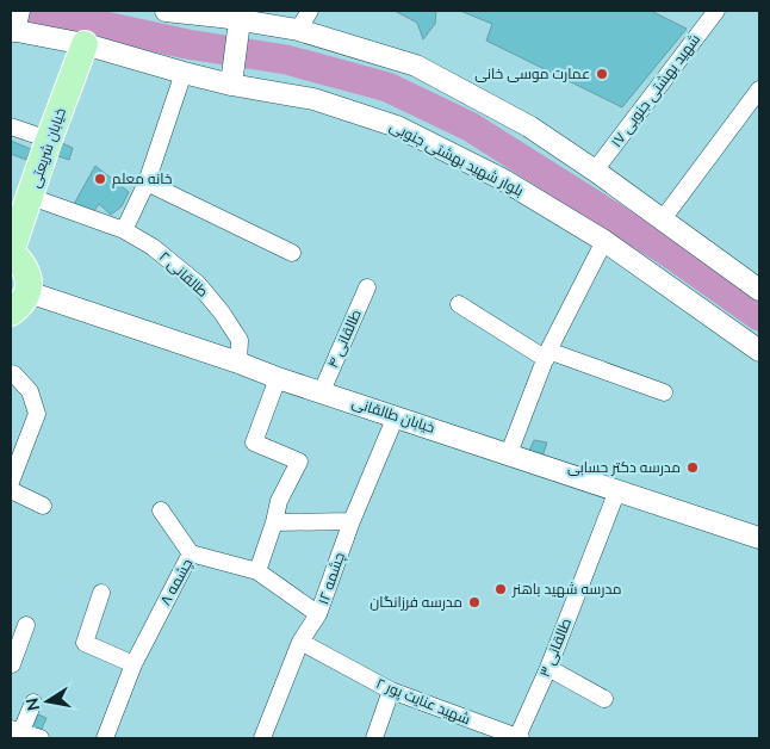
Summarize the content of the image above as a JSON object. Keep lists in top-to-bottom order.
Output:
{
  "streets": {
    "main road": ["خیابان شریعتی"],
    "street": [
      "شهید بهشتی جنوبی ۱۷",
      "بلوار شهید بهشتی جنوبی",
      "طالقانی ۲",
      "طالقانی ۴",
      "خیابان طالقانی",
      "چشمه ۱۲",
      "چشمه ۸",
      "طالقانی ۳",
      "شهید عنایت پور ۲"
    ]
  },
  "crossings": [
    ["خیابان شریعتی", "بلوار شهید بهشتی جنوبی"],
    ["خیابان شریعتی", "طالقانی ۲"],
    ["طالقانی ۲", "خیابان طالقانی"],
    ["طالقانی ۴", "خیابان طالقانی"],
    ["خیابان طالقانی", "چشمه ۱۲"],
    ["خیابان طالقانی", "طالقانی ۳"],
    ["چشمه ۱۲", "شهید عنایت پور ۲"],
    ["طالقانی ۳", "شهید عنایت پور ۲"]
  ],
  "places": [
    "عمارت موسی خانی",
    "خانه معلم",
    "مدرسه دکتر حسابی",
    "مدرسه شهید باهنر",
    "مدرسه فرزانگان"
  ],
  "north": "left"
}
